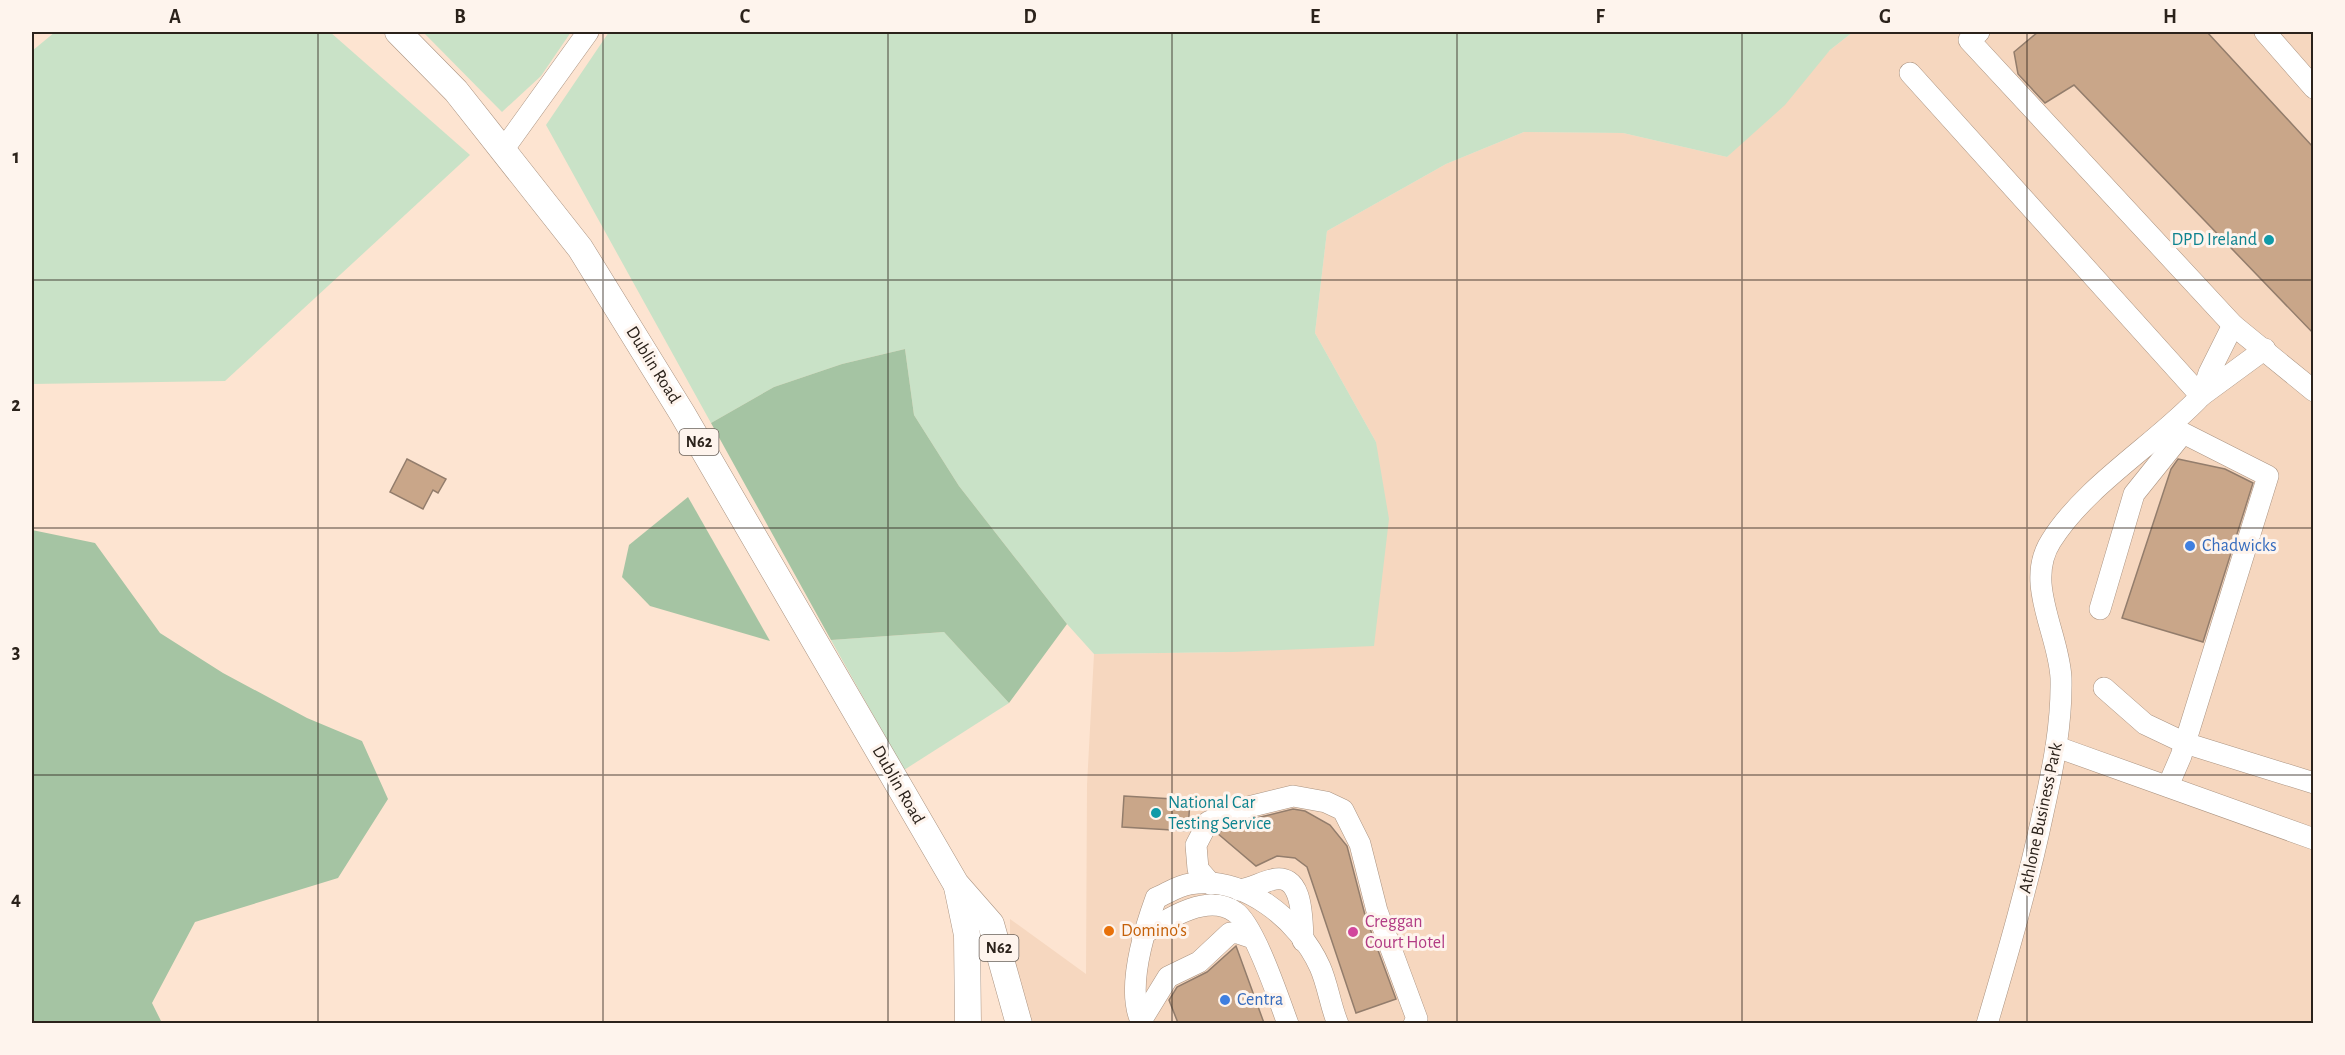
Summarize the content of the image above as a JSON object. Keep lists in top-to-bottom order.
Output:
{
  "streets": {
    "main road": ["Dublin Road", "N62"],
    "street": ["Athlone Business Park"]
  },
  "places": [
    "DPD Ireland",
    "Chadwicks",
    "National Car Testing Service",
    "Domino's",
    "Creggan Court Hotel",
    "Centra"
  ],
  "grid": {
    "columns": [
      "A",
      "B",
      "C",
      "D",
      "E",
      "F",
      "G",
      "H"
    ],
    "rows": [
      "1",
      "2",
      "3",
      "4"
    ]
  }
}
